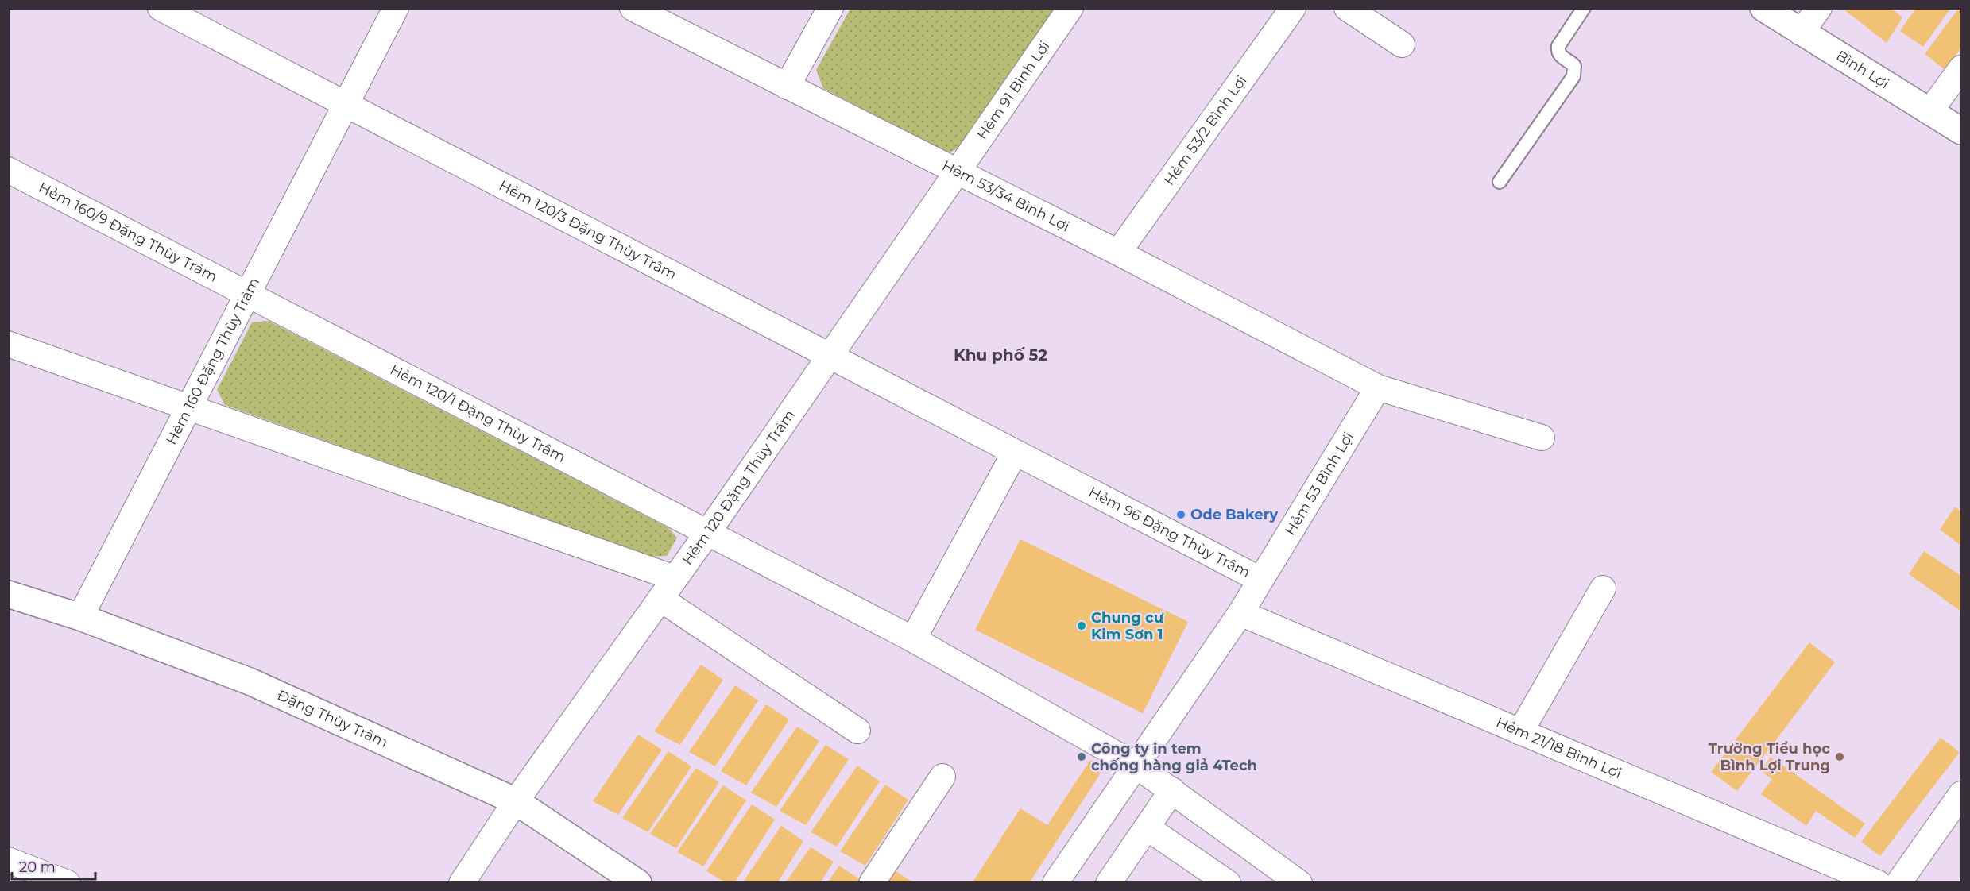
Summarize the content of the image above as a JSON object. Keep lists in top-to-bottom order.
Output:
{
  "streets": {
    "main road": ["Bình Lợi", "Đặng Thùy Trâm"],
    "street": [
      "Hẻm 91 Bình Lợi",
      "Hẻm 53/2 Bình Lợi",
      "Hẻm 53/34 Bình Lợi",
      "Hẻm 120/3 Đặng Thùy Trâm",
      "Hẻm 160/9 Đặng Thùy Trâm",
      "Hẻm 160 Đặng Thùy Trâm",
      "Hẻm 120/1 Đặng Thùy Trâm",
      "Hẻm 53 Bình Lợi",
      "Hẻm 120 Đặng Thùy Trâm",
      "Hẻm 96 Đặng Thùy Trâm",
      "Hẻm 21/18 Bình Lợi"
    ]
  },
  "crossings": [
    ["Hẻm 91 Bình Lợi", "Hẻm 53/34 Bình Lợi"],
    ["Hẻm 91 Bình Lợi", "Hẻm 120 Đặng Thùy Trâm"],
    ["Hẻm 53/2 Bình Lợi", "Hẻm 53/34 Bình Lợi"],
    ["Hẻm 53/34 Bình Lợi", "Hẻm 53 Bình Lợi"],
    ["Hẻm 53/34 Bình Lợi", "Hẻm 120 Đặng Thùy Trâm"],
    ["Hẻm 120/3 Đặng Thùy Trâm", "Hẻm 160 Đặng Thùy Trâm"],
    ["Hẻm 120/3 Đặng Thùy Trâm", "Hẻm 120 Đặng Thùy Trâm"],
    ["Hẻm 120/3 Đặng Thùy Trâm", "Hẻm 96 Đặng Thùy Trâm"],
    ["Hẻm 160/9 Đặng Thùy Trâm", "Hẻm 160 Đặng Thùy Trâm"],
    ["Hẻm 160/9 Đặng Thùy Trâm", "Hẻm 120/1 Đặng Thùy Trâm"],
    ["Hẻm 160 Đặng Thùy Trâm", "Hẻm 120/1 Đặng Thùy Trâm"],
    ["Hẻm 160 Đặng Thùy Trâm", "Đặng Thùy Trâm"],
    ["Hẻm 120/1 Đặng Thùy Trâm", "Hẻm 120 Đặng Thùy Trâm"],
    ["Hẻm 120/1 Đặng Thùy Trâm", "Hẻm 96 Đặng Thùy Trâm"],
    ["Hẻm 53 Bình Lợi", "Hẻm 96 Đặng Thùy Trâm"],
    ["Hẻm 120 Đặng Thùy Trâm", "Hẻm 96 Đặng Thùy Trâm"],
    ["Hẻm 120 Đặng Thùy Trâm", "Đặng Thùy Trâm"],
    ["Hẻm 96 Đặng Thùy Trâm", "Hẻm 21/18 Bình Lợi"]
  ],
  "districts": ["Khu phố 52"],
  "places": [
    "Ode Bakery",
    "Chung cư Kim Sơn 1",
    "Công ty in tem chống hàng giả 4Tech",
    "Trường Tiểu học Bình Lợi Trung"
  ],
  "scale_bar": "20 m"
}
